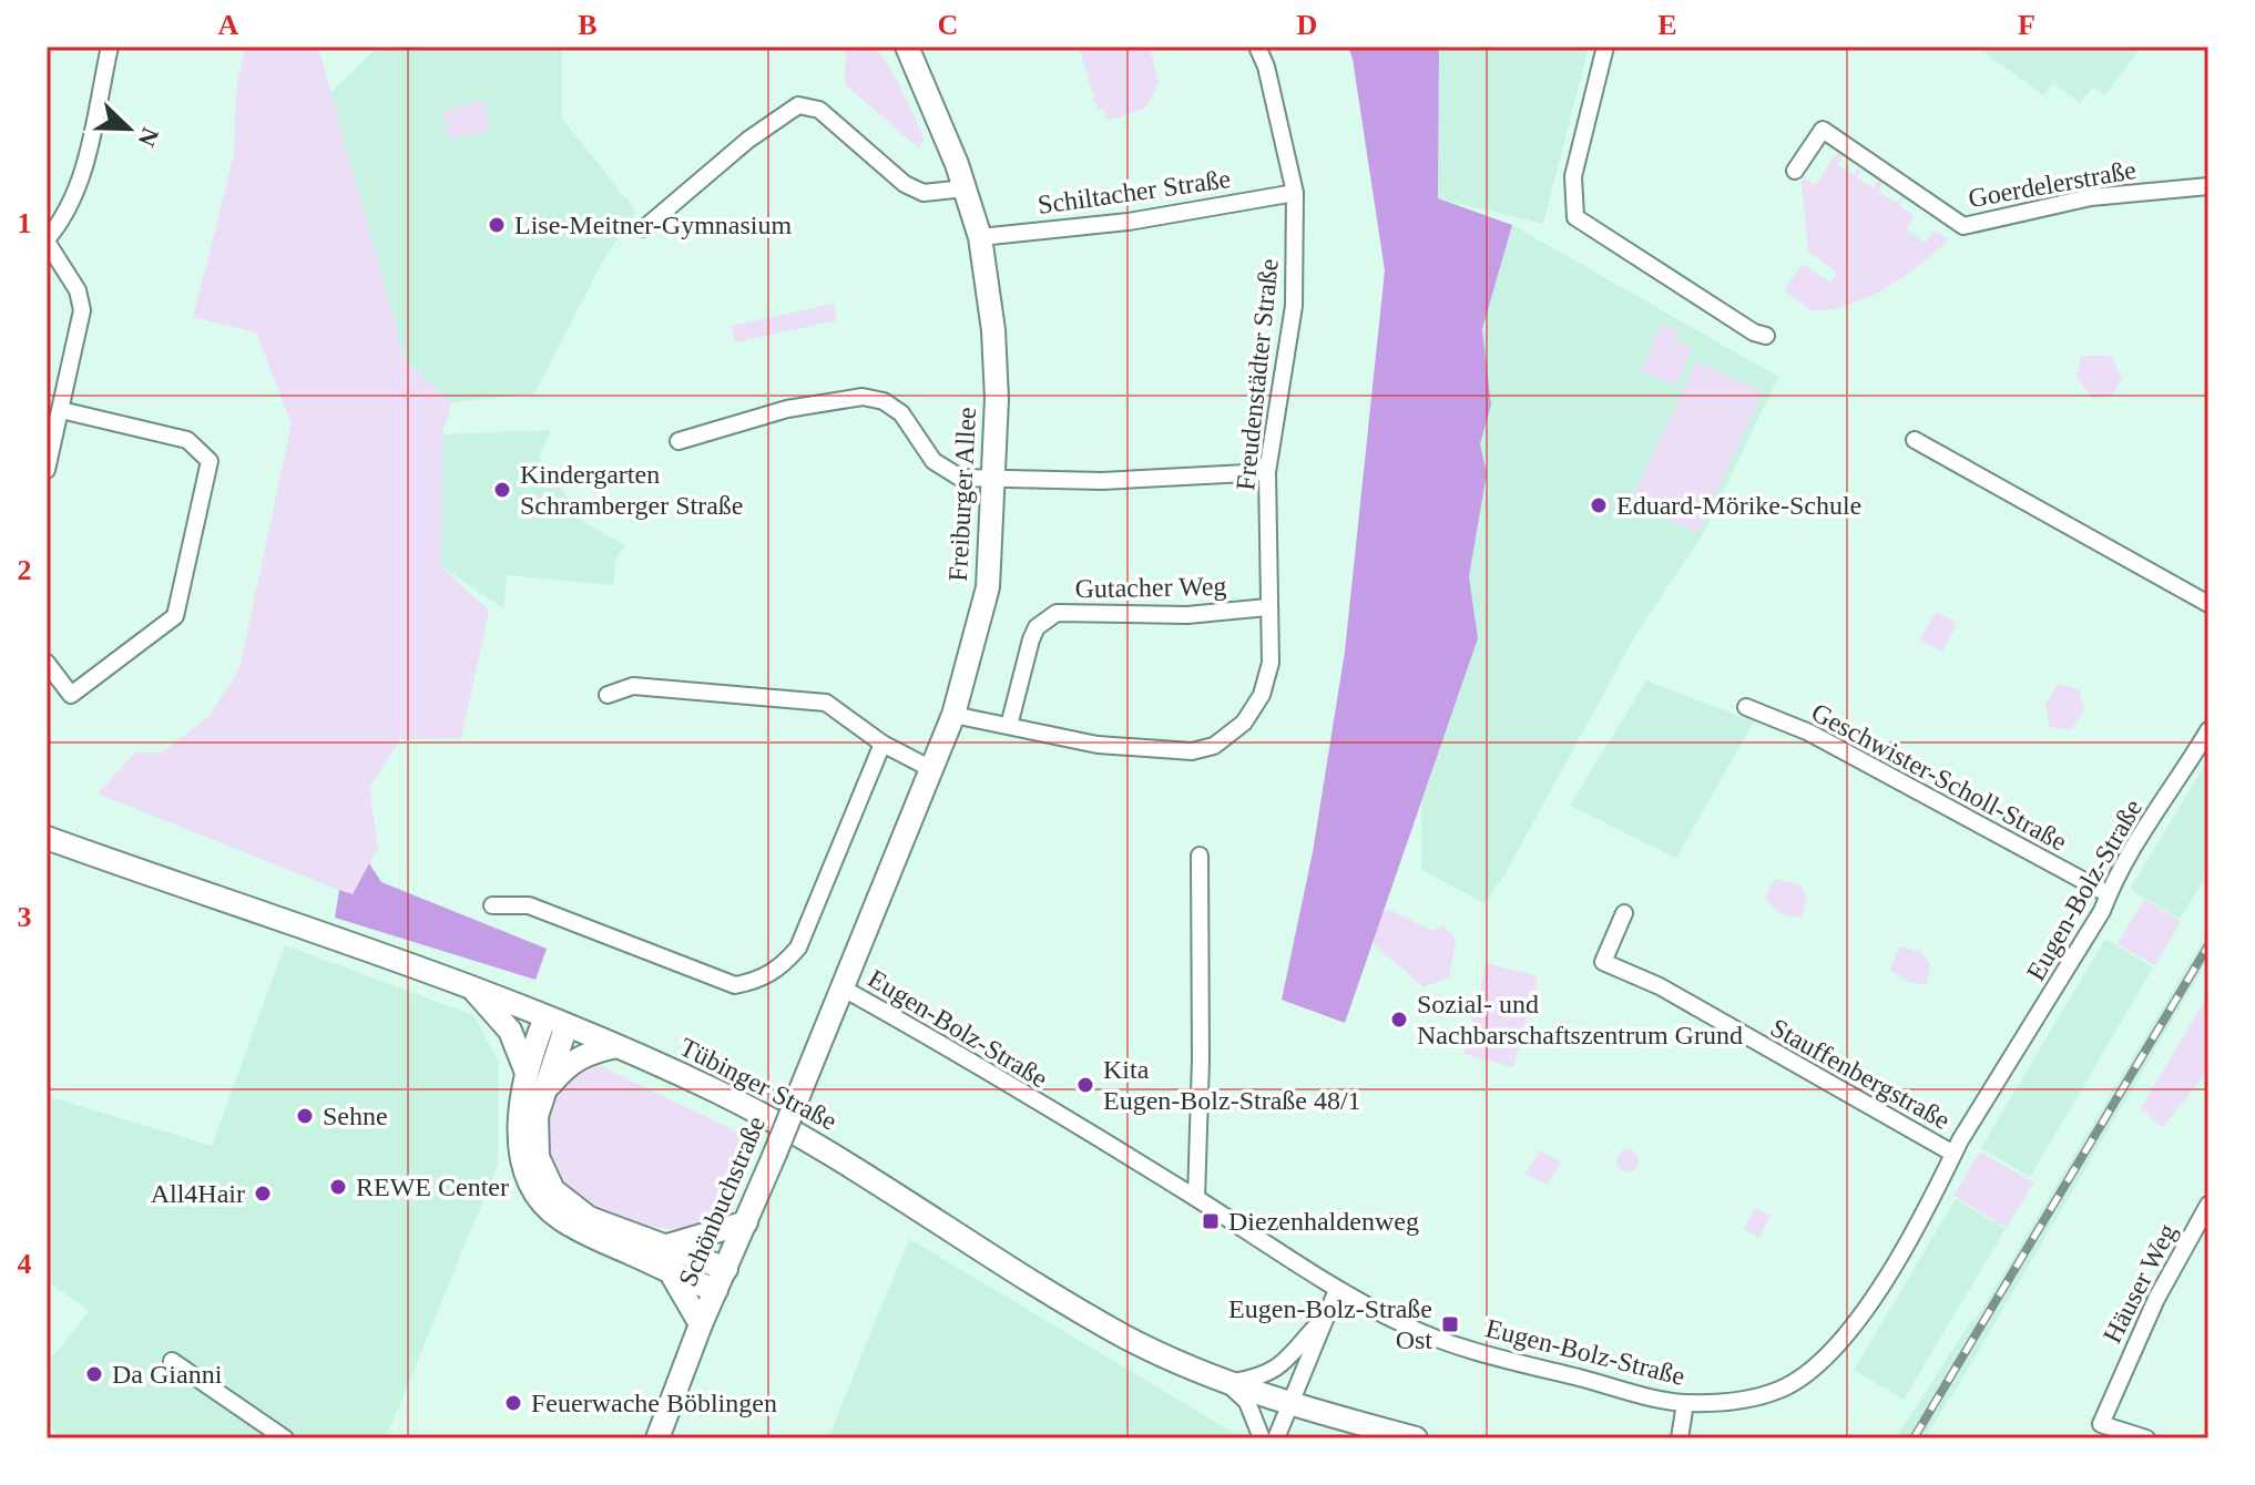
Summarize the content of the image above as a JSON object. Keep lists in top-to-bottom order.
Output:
{
  "streets": {
    "main road": ["Freiburger Allee", "Tübinger Straße", "Schönbuchstraße"],
    "street": [
      "Goerdelerstraße",
      "Schiltacher Straße",
      "Freudenstädter Straße",
      "Gutacher Weg",
      "Geschwister-Scholl-Straße",
      "Eugen-Bolz-Straße",
      "Stauffenbergstraße",
      "Häuser Weg"
    ]
  },
  "crossings": [
    ["Schiltacher Straße", "Freudenstädter Straße"],
    ["Schiltacher Straße", "Freiburger Allee"],
    ["Freudenstädter Straße", "Freiburger Allee"],
    ["Freudenstädter Straße", "Gutacher Weg"],
    ["Freiburger Allee", "Eugen-Bolz-Straße"],
    ["Freiburger Allee", "Schönbuchstraße"],
    ["Geschwister-Scholl-Straße", "Eugen-Bolz-Straße"],
    ["Eugen-Bolz-Straße", "Stauffenbergstraße"],
    ["Eugen-Bolz-Straße", "Schönbuchstraße"]
  ],
  "places": {
    "other": [
      "Lise-Meitner-Gymnasium",
      "Kindergarten Schramberger Straße",
      "Eduard-Mörike-Schule",
      "Sozial- und Nachbarschaftszentrum Grund",
      "Kita Eugen-Bolz-Straße 48/1",
      "Sehne",
      "REWE Center",
      "All4Hair",
      "Da Gianni",
      "Feuerwache Böblingen"
    ],
    "transit": ["Diezenhaldenweg", "Eugen-Bolz-Straße Ost"]
  },
  "north": "bottom right",
  "grid": {
    "columns": [
      "A",
      "B",
      "C",
      "D",
      "E",
      "F"
    ],
    "rows": [
      "1",
      "2",
      "3",
      "4"
    ]
  }
}
